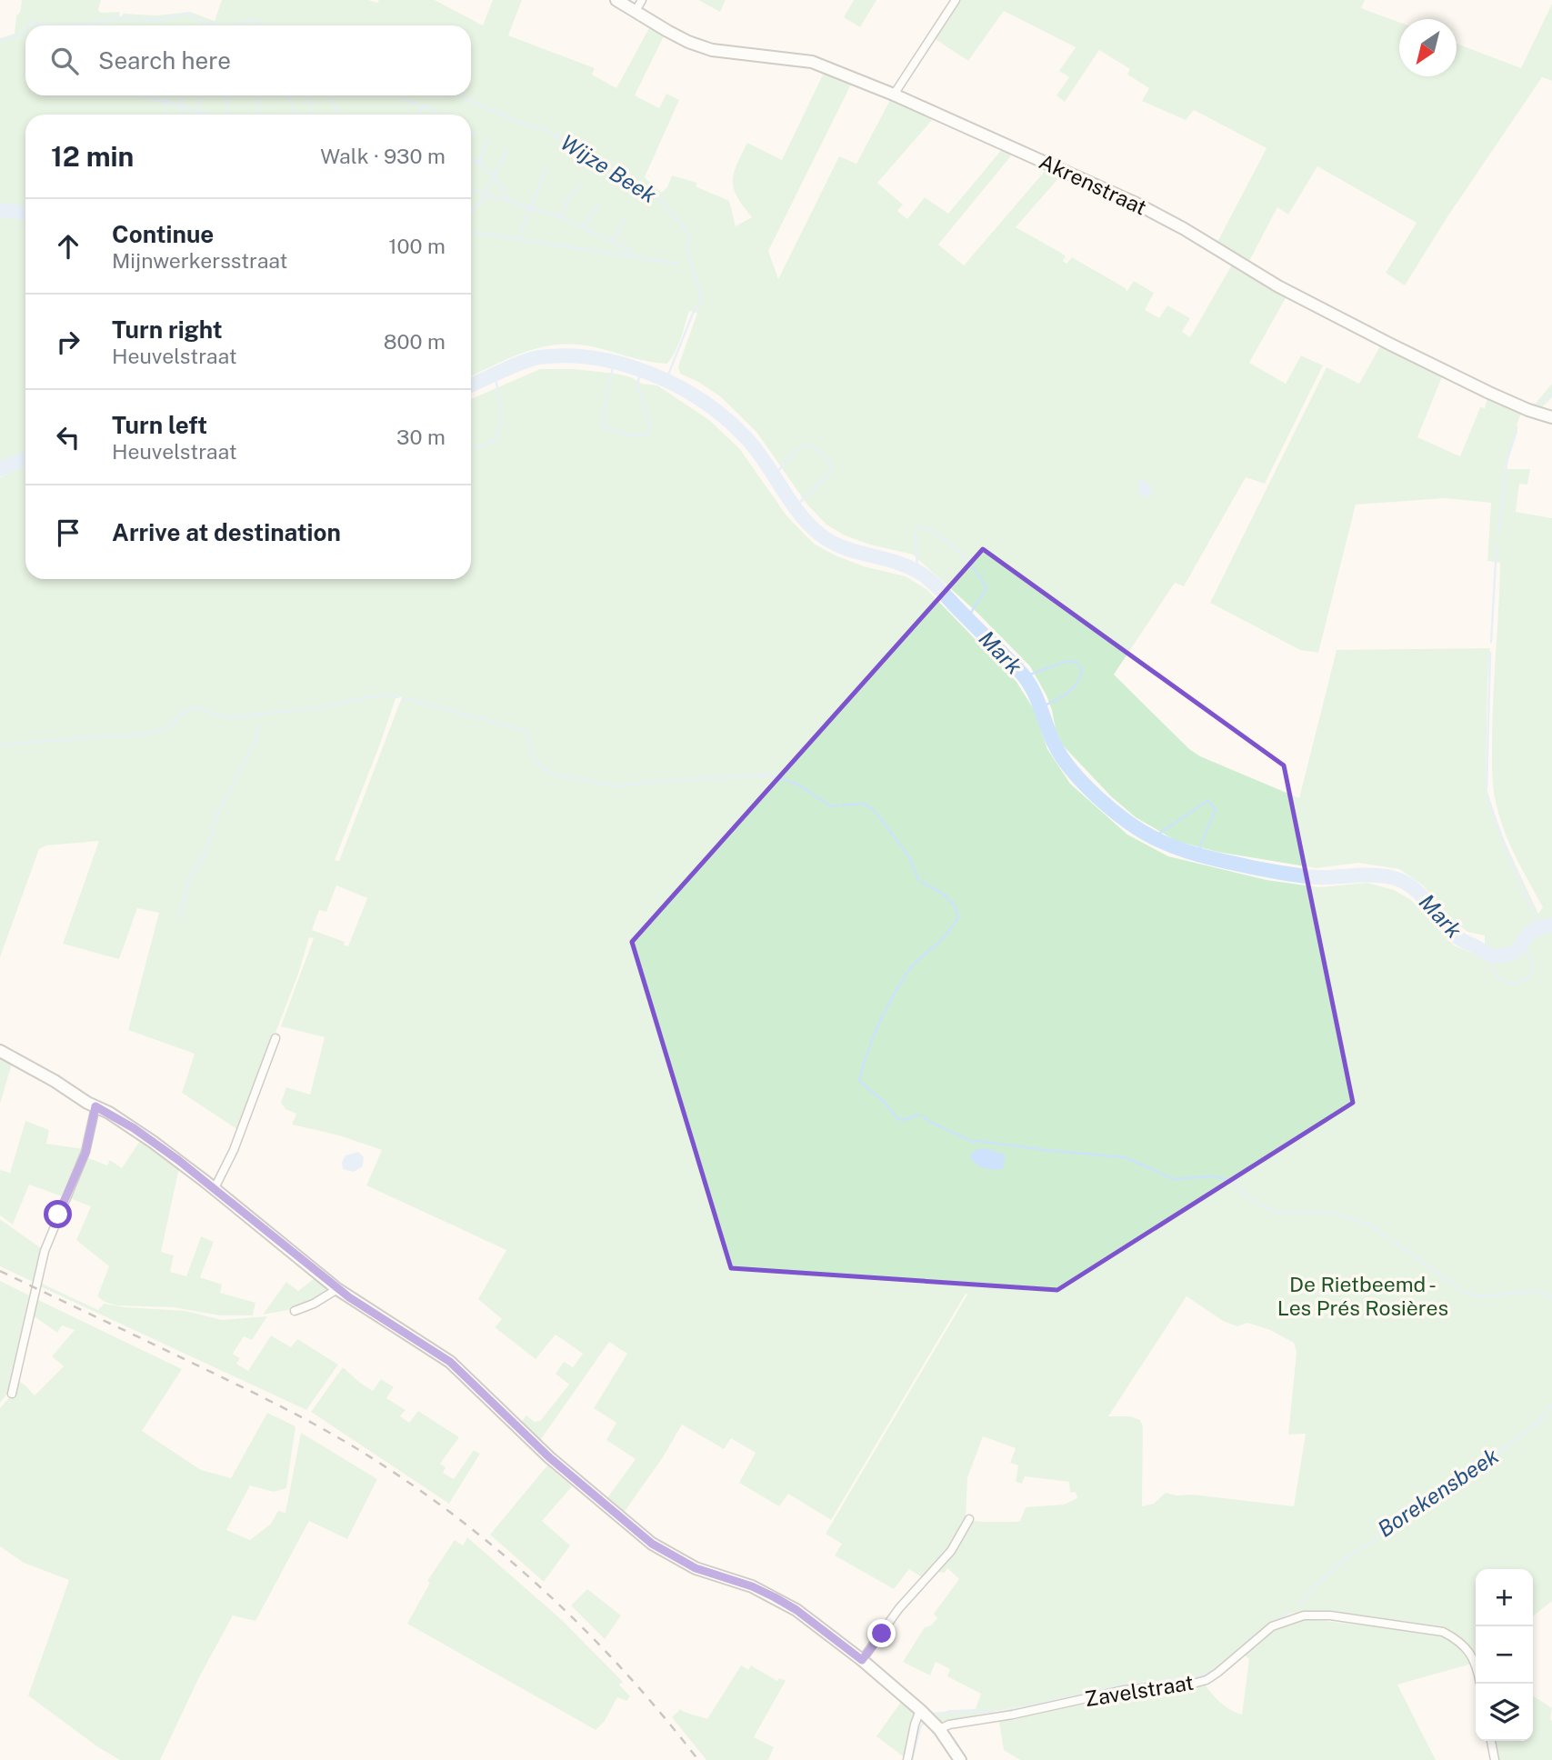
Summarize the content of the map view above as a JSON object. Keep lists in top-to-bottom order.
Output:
{
  "streets": {
    "street": ["Akrenstraat", "Zavelstraat"]
  },
  "water": ["Wijze Beek", "Mark", "Borekensbeek"],
  "parks": ["De Rietbeemd - Les Prés Rosières"],
  "north": "bottom left",
  "page": {
    "search": "Search here",
    "heading": ["12 min", "Walk · 930 m"],
    "list": [
      ["Continue", "Mijnwerkersstraat", "100 m"],
      ["Turn right", "Heuvelstraat", "800 m"],
      ["Turn left", "Heuvelstraat", "30 m"],
      "Arrive at destination"
    ],
    "map_buttons": ["+", "−"]
  }
}
